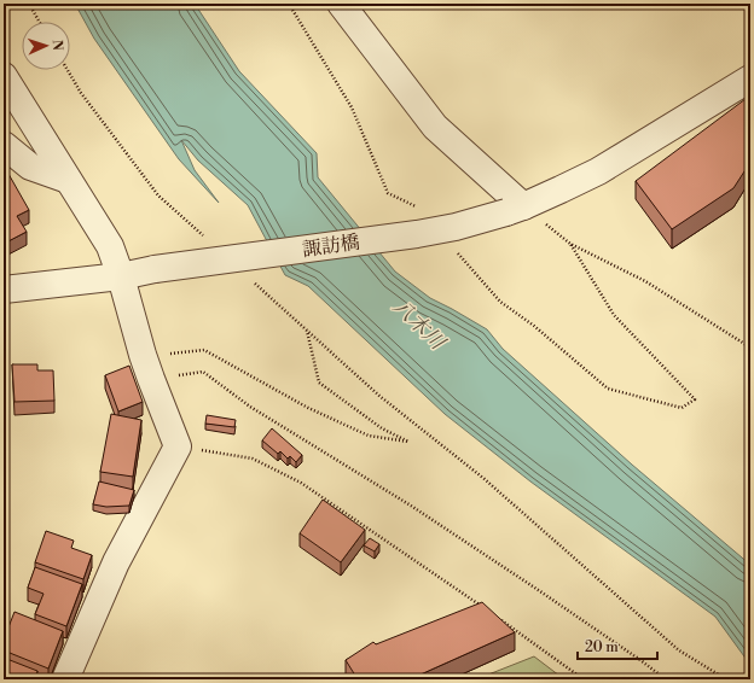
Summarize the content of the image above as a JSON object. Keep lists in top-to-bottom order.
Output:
{
  "streets": {
    "street": ["諏訪橋"]
  },
  "water": ["八木川"],
  "scale_bar": "20 m",
  "north": "right"
}
